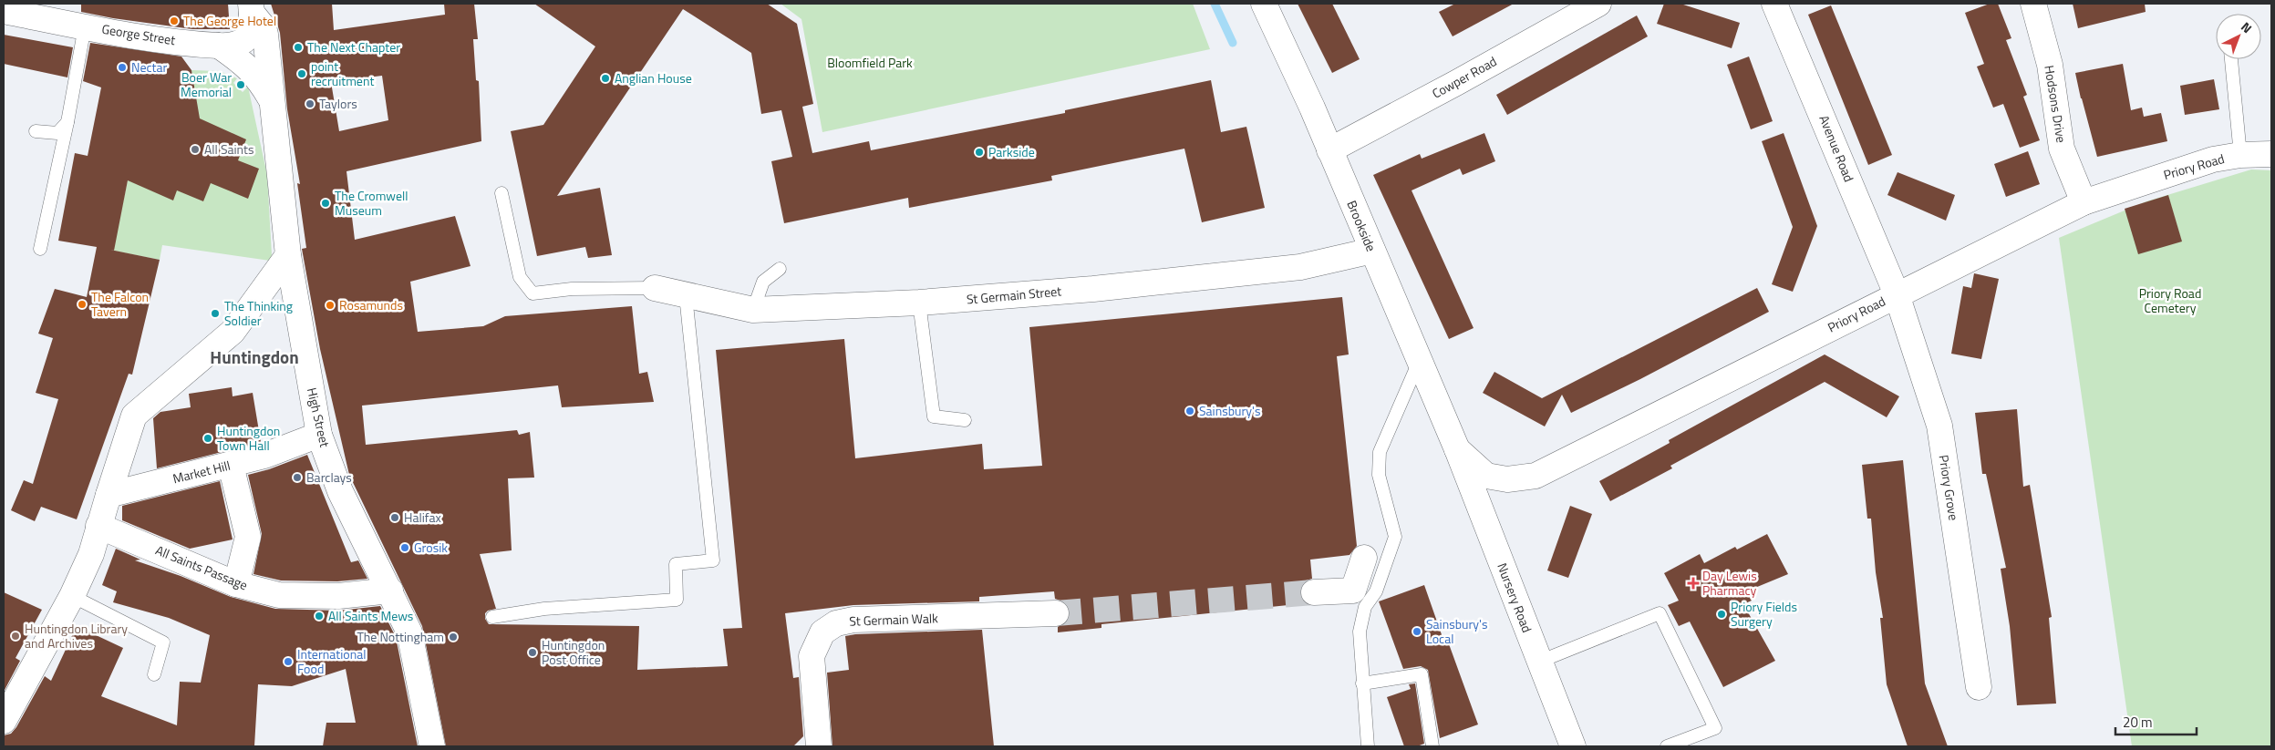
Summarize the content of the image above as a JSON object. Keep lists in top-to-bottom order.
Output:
{
  "streets": {
    "street": [
      "George Street",
      "Cowper Road",
      "Hodsons Drive",
      "Avenue Road",
      "Priory Road",
      "Brookside",
      "St Germain Street",
      "High Street",
      "Market Hill",
      "Priory Grove",
      "All Saints Passage",
      "Nursery Road",
      "St Germain Walk"
    ]
  },
  "crossings": [
    ["George Street", "High Street"],
    ["Cowper Road", "Brookside"],
    ["Hodsons Drive", "Priory Road"],
    ["Avenue Road", "Priory Road"],
    ["Avenue Road", "Priory Grove"],
    ["Priory Road", "Brookside"],
    ["Priory Road", "Priory Grove"],
    ["Priory Road", "Nursery Road"],
    ["Brookside", "St Germain Street"],
    ["Brookside", "Nursery Road"],
    ["High Street", "Market Hill"],
    ["High Street", "All Saints Passage"]
  ],
  "districts": ["Huntingdon"],
  "parks": ["Bloomfield Park", "Priory Road Cemetery"],
  "places": {
    "other": [
      "The George Hotel",
      "The Next Chapter",
      "Nectar",
      "point recruitment",
      "Anglian House",
      "Boer War Memorial",
      "Taylors",
      "All Saints",
      "Parkside",
      "The Cromwell Museum",
      "The Falcon Tavern",
      "Rosamunds",
      "The Thinking Soldier",
      "Sainsbury's",
      "Huntingdon Town Hall",
      "Barclays",
      "Halifax",
      "Grosik",
      "Priory Fields Surgery",
      "All Saints Mews",
      "Sainsbury's Local",
      "Huntingdon Library and Archives",
      "The Nottingham",
      "Huntingdon Post Office",
      "International Food"
    ],
    "health": ["Day Lewis Pharmacy"]
  },
  "scale_bar": "20 m",
  "north": "top right"
}
